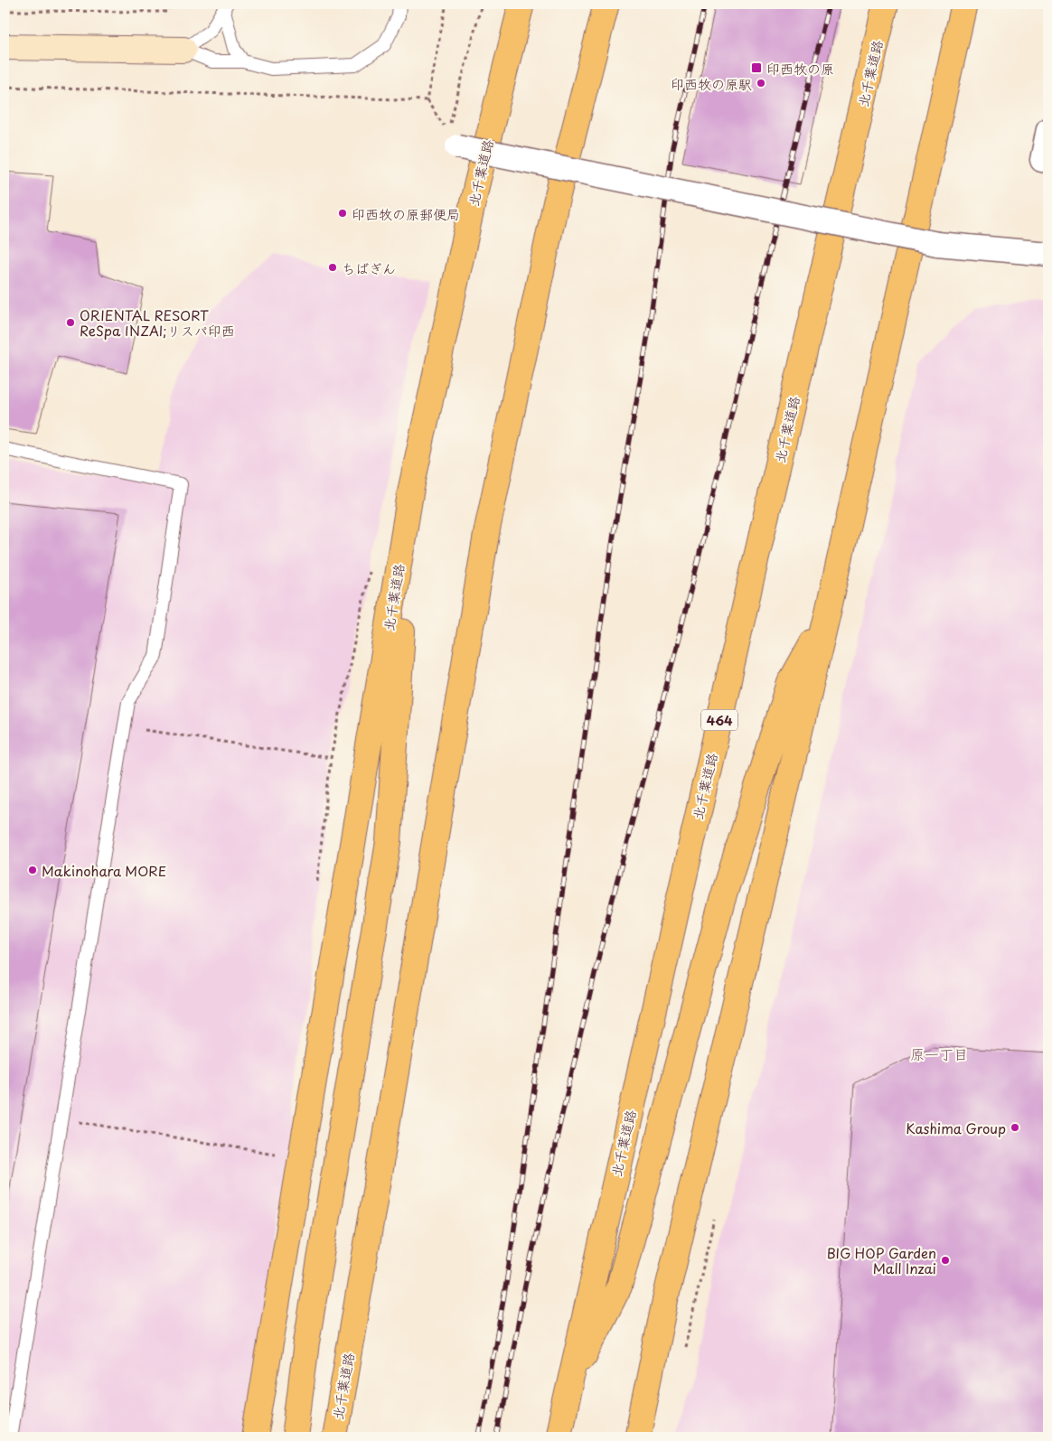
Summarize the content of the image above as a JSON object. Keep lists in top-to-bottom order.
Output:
{
  "streets": {
    "highway": ["北千葉道路", "464"]
  },
  "districts": ["原一丁目"],
  "places": {
    "transit": ["印西牧の原"],
    "other": [
      "印西牧の原駅",
      "印西牧の原郵便局",
      "ちばぎん",
      "ORIENTAL RESORT ReSpa INZAI;リスパ印西",
      "Makinohara MORE",
      "Kashima Group",
      "BIG HOP Garden Mall Inzai"
    ]
  }
}
